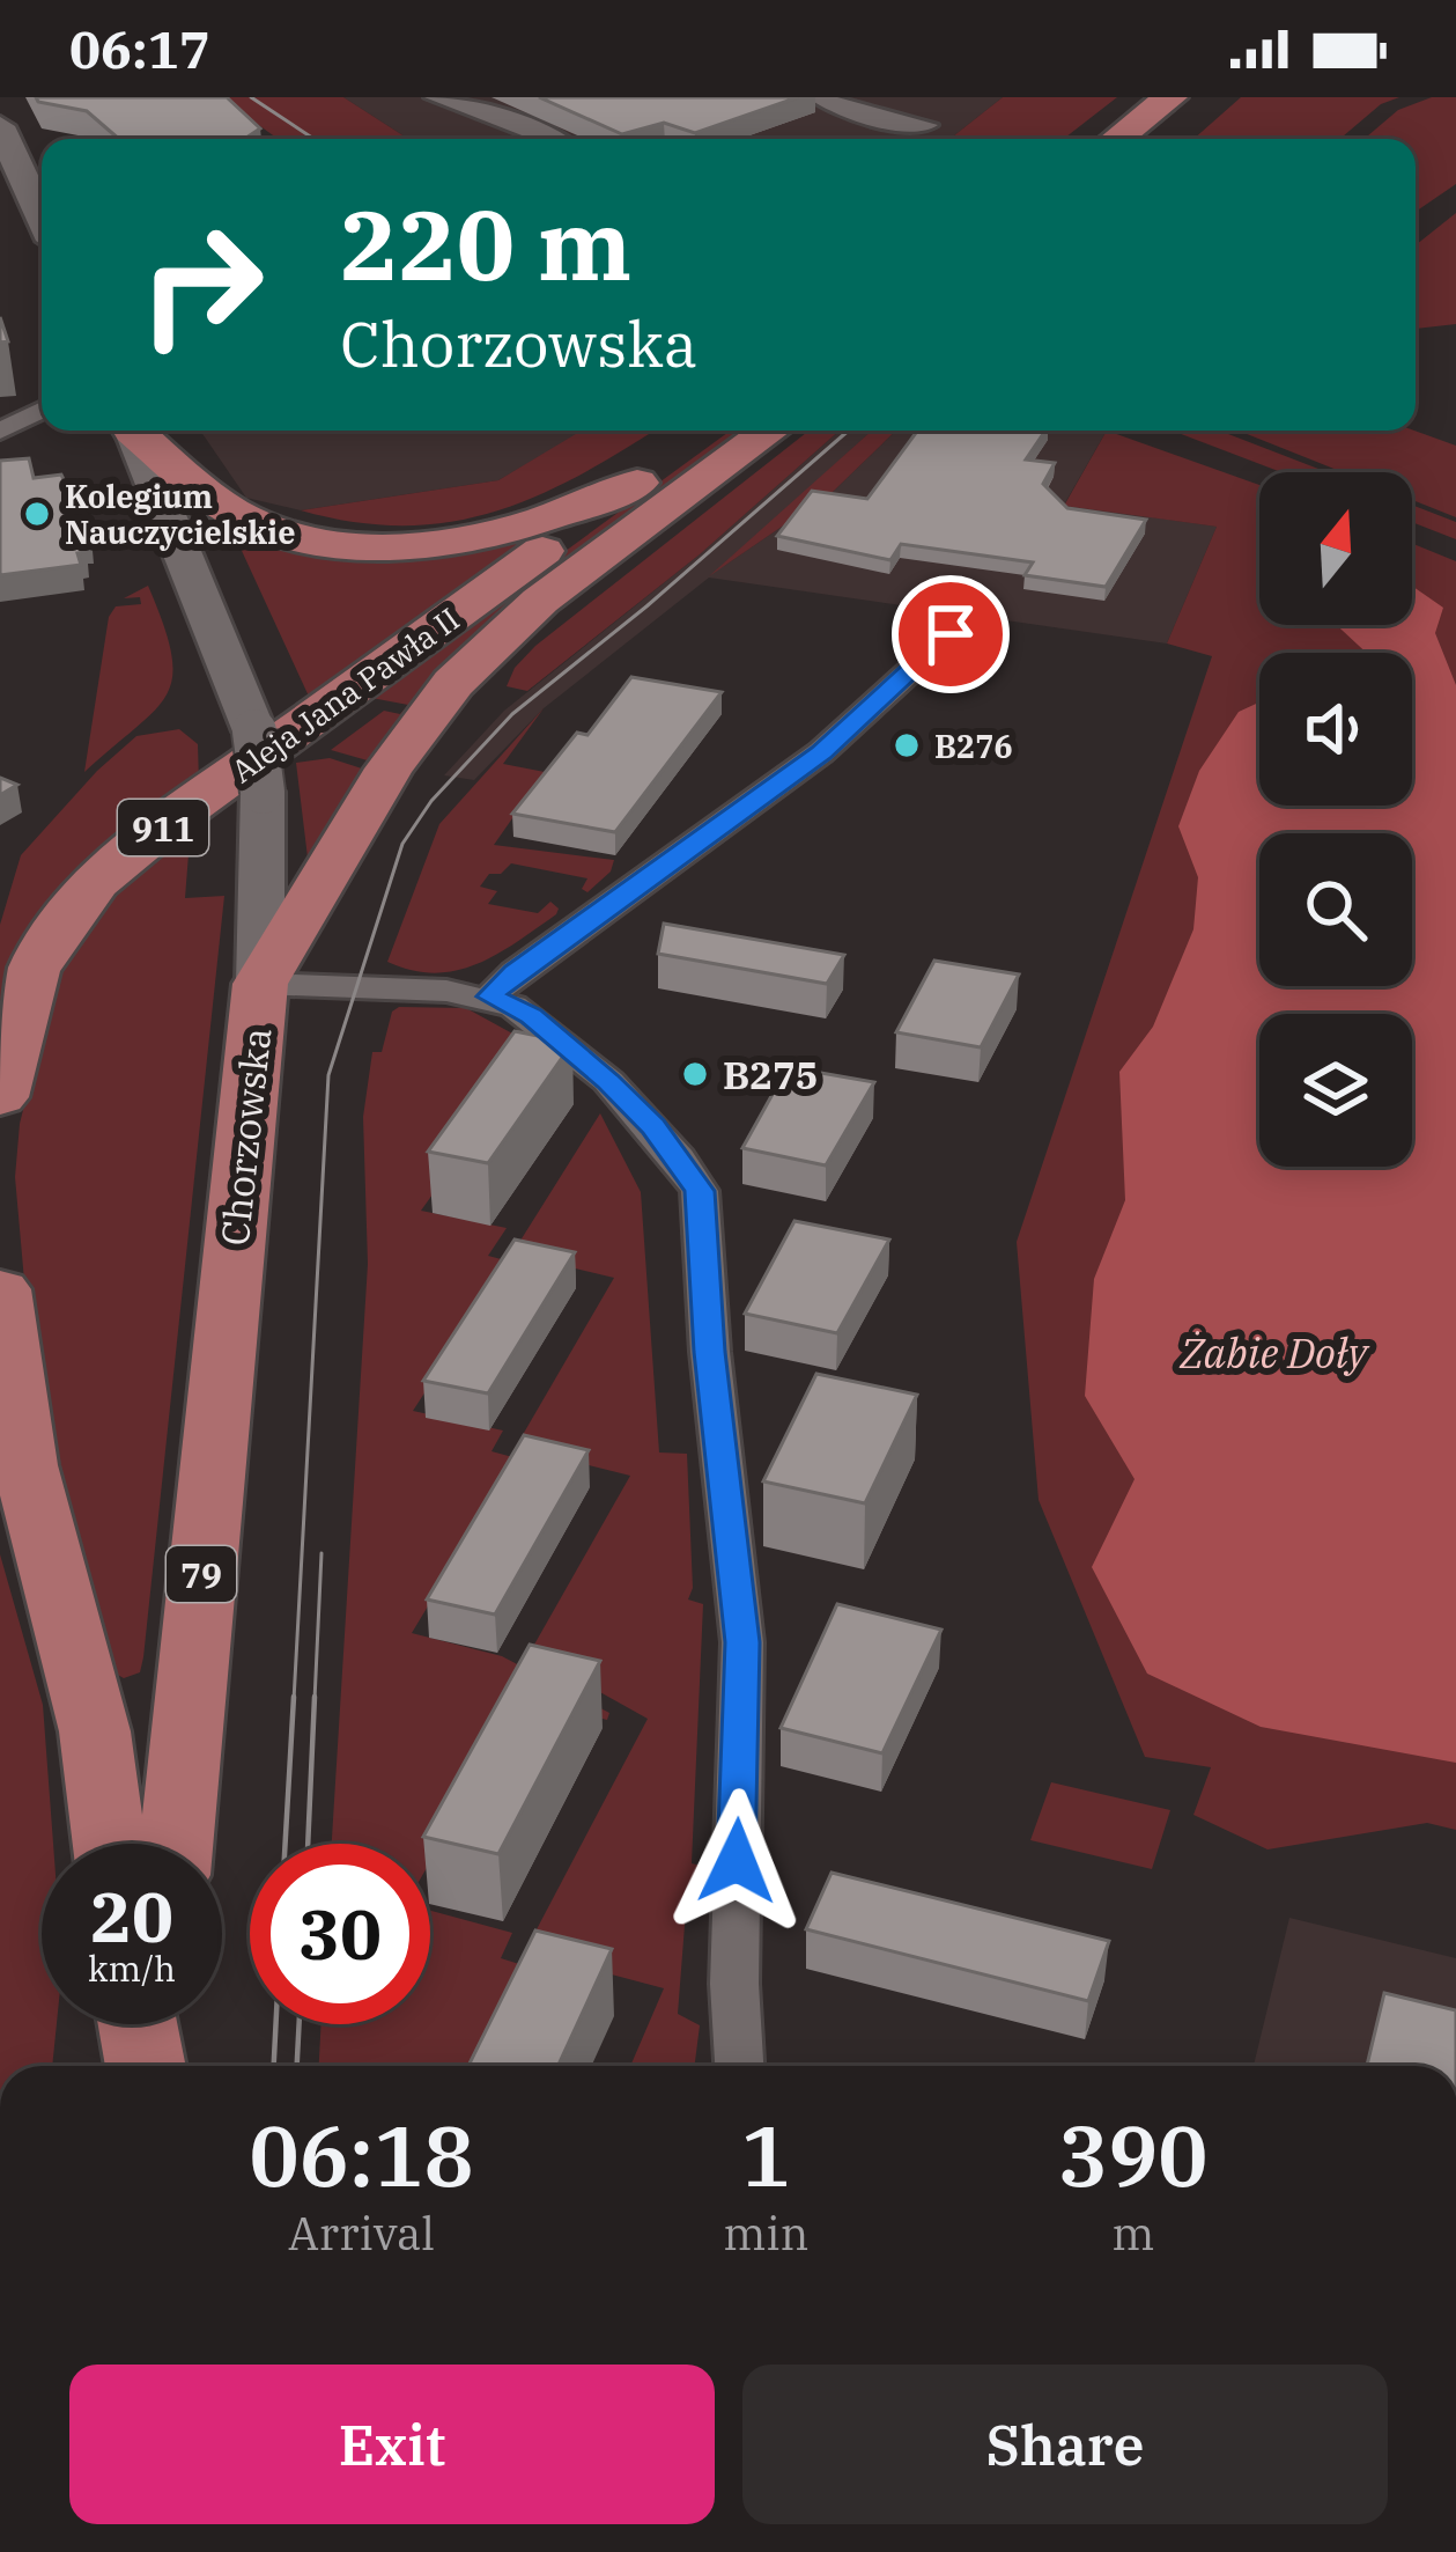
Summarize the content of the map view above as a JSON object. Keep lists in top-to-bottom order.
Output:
{
  "streets": {
    "main road": [
      "Aleja Jana Pawła II",
      "911",
      "Chorzowska",
      "79"
    ]
  },
  "crossings": [
    ["Aleja Jana Pawła II", "Chorzowska"]
  ],
  "water": ["Żabie Doły"],
  "places": ["Kolegium Nauczycielskie", "B276", "B275"],
  "north": "top",
  "page": {
    "status": "06:17",
    "turn": ["220 m", "Chorzowska"],
    "speed": "20 km/h",
    "limit": "30",
    "eta": [
      "06:18",
      "Arrival",
      "1",
      "min",
      "390",
      "m"
    ],
    "buttons": ["Exit", "Share"]
  }
}
